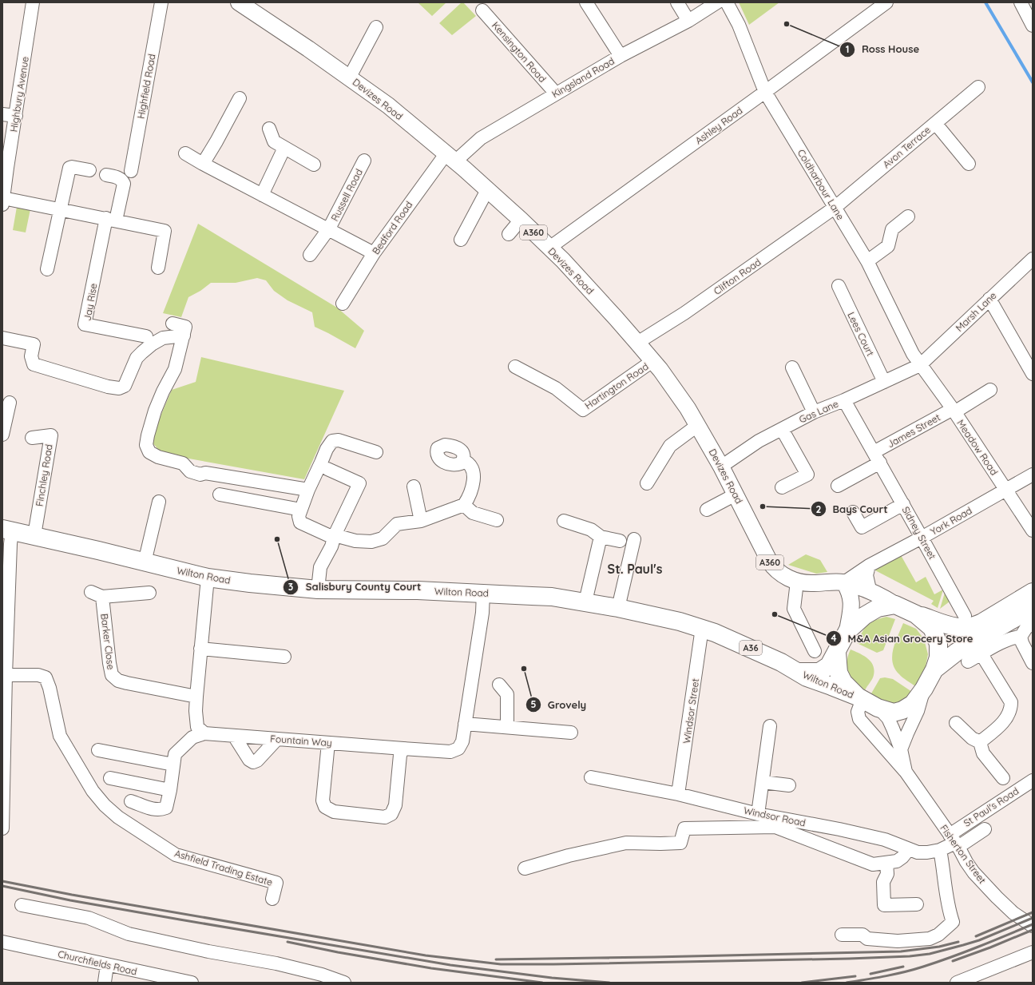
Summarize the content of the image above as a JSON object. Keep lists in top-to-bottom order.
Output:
{
  "streets": {
    "highway": ["Wilton Road", "A36"],
    "main road": ["Devizes Road", "A360"],
    "street": [
      "Kensington Road",
      "Kingsland Road",
      "Highfield Road",
      "Highbury Avenue",
      "Ashley Road",
      "Avon Terrace",
      "Coldharbour Lane",
      "Russell Road",
      "Bedford Road",
      "Clifton Road",
      "Jay Rise",
      "Marsh Lane",
      "Lees Court",
      "Hartington Road",
      "Gas Lane",
      "James Street",
      "Meadow Road",
      "Finchley Road",
      "York Road",
      "Sidney Street",
      "Barker Close",
      "Windsor Street",
      "Fountain Way",
      "St Paul's Road",
      "Windsor Road",
      "Fisherton Street",
      "Ashfield Trading Estate",
      "Churchfields Road"
    ]
  },
  "crossings": [
    ["Kensington Road", "Kingsland Road"],
    ["Kingsland Road", "Devizes Road"],
    ["Kingsland Road", "Bedford Road"],
    ["Devizes Road", "Ashley Road"],
    ["Devizes Road", "Bedford Road"],
    ["Devizes Road", "Clifton Road"],
    ["Devizes Road", "Hartington Road"],
    ["Devizes Road", "Gas Lane"],
    ["Devizes Road", "York Road"],
    ["Devizes Road", "Wilton Road"],
    ["Devizes Road", "A36"],
    ["Devizes Road", "Fisherton Street"],
    ["Ashley Road", "Coldharbour Lane"],
    ["Avon Terrace", "Coldharbour Lane"],
    ["Avon Terrace", "Clifton Road"],
    ["Coldharbour Lane", "Clifton Road"],
    ["Coldharbour Lane", "Marsh Lane"],
    ["Coldharbour Lane", "Gas Lane"],
    ["Coldharbour Lane", "Meadow Road"],
    ["Russell Road", "Bedford Road"],
    ["Marsh Lane", "Gas Lane"],
    ["Marsh Lane", "Meadow Road"],
    ["Lees Court", "Gas Lane"],
    ["Gas Lane", "Meadow Road"],
    ["Gas Lane", "Sidney Street"],
    ["James Street", "Meadow Road"],
    ["James Street", "Sidney Street"],
    ["Meadow Road", "York Road"],
    ["Finchley Road", "Wilton Road"],
    ["York Road", "Sidney Street"],
    ["Wilton Road", "A36"],
    ["Wilton Road", "Windsor Street"],
    ["Wilton Road", "Fountain Way"],
    ["Wilton Road", "Fisherton Street"],
    ["A36", "Fisherton Street"],
    ["Windsor Street", "Windsor Road"],
    ["St Paul's Road", "Windsor Road"],
    ["St Paul's Road", "Fisherton Street"],
    ["Windsor Road", "Fisherton Street"]
  ],
  "districts": ["St. Paul's"],
  "places": [
    "Ross House",
    "Bays Court",
    "Salisbury County Court",
    "M&A Asian Grocery Store",
    "Grovely"
  ]
}
